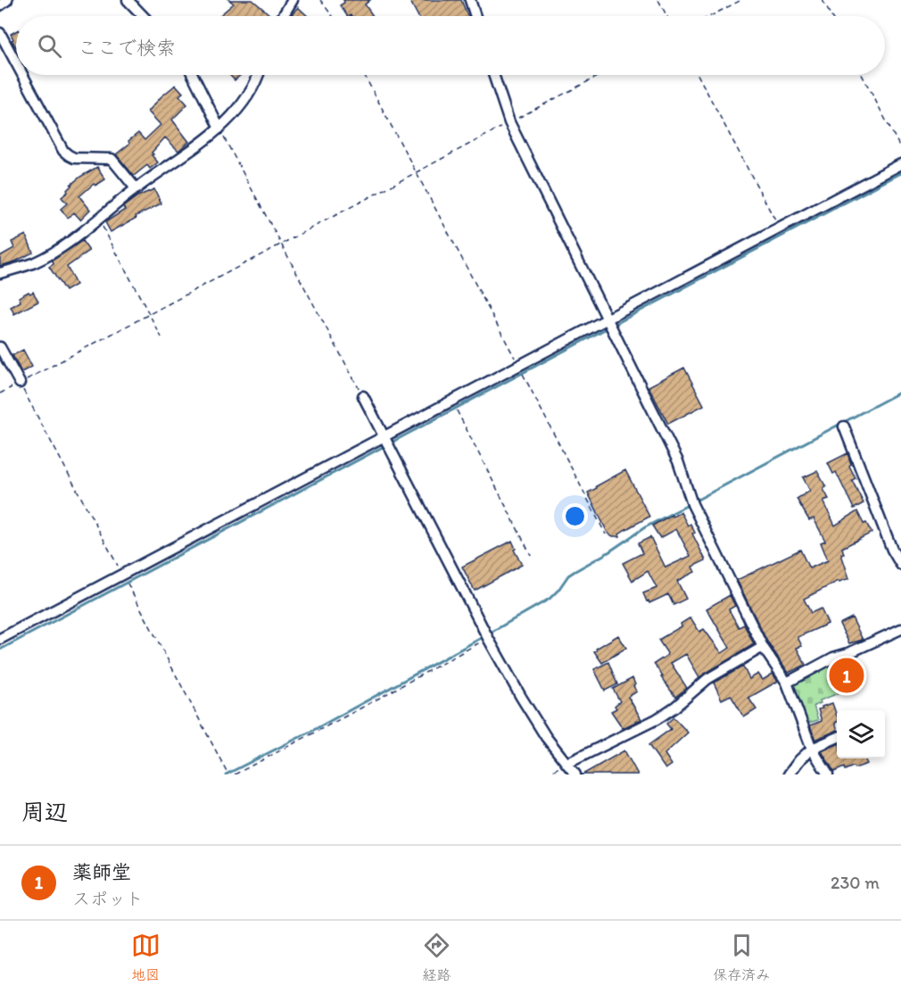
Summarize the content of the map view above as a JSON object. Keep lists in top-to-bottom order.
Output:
{
  "page": {
    "search": "ここで検索",
    "pins": "1",
    "heading": "周辺",
    "list": [
      {
        "mark": "1",
        "name": "薬師堂",
        "note": "スポット",
        "value": "230 m"
      }
    ],
    "nav": ["地図", "経路", "保存済み"]
  }
}
